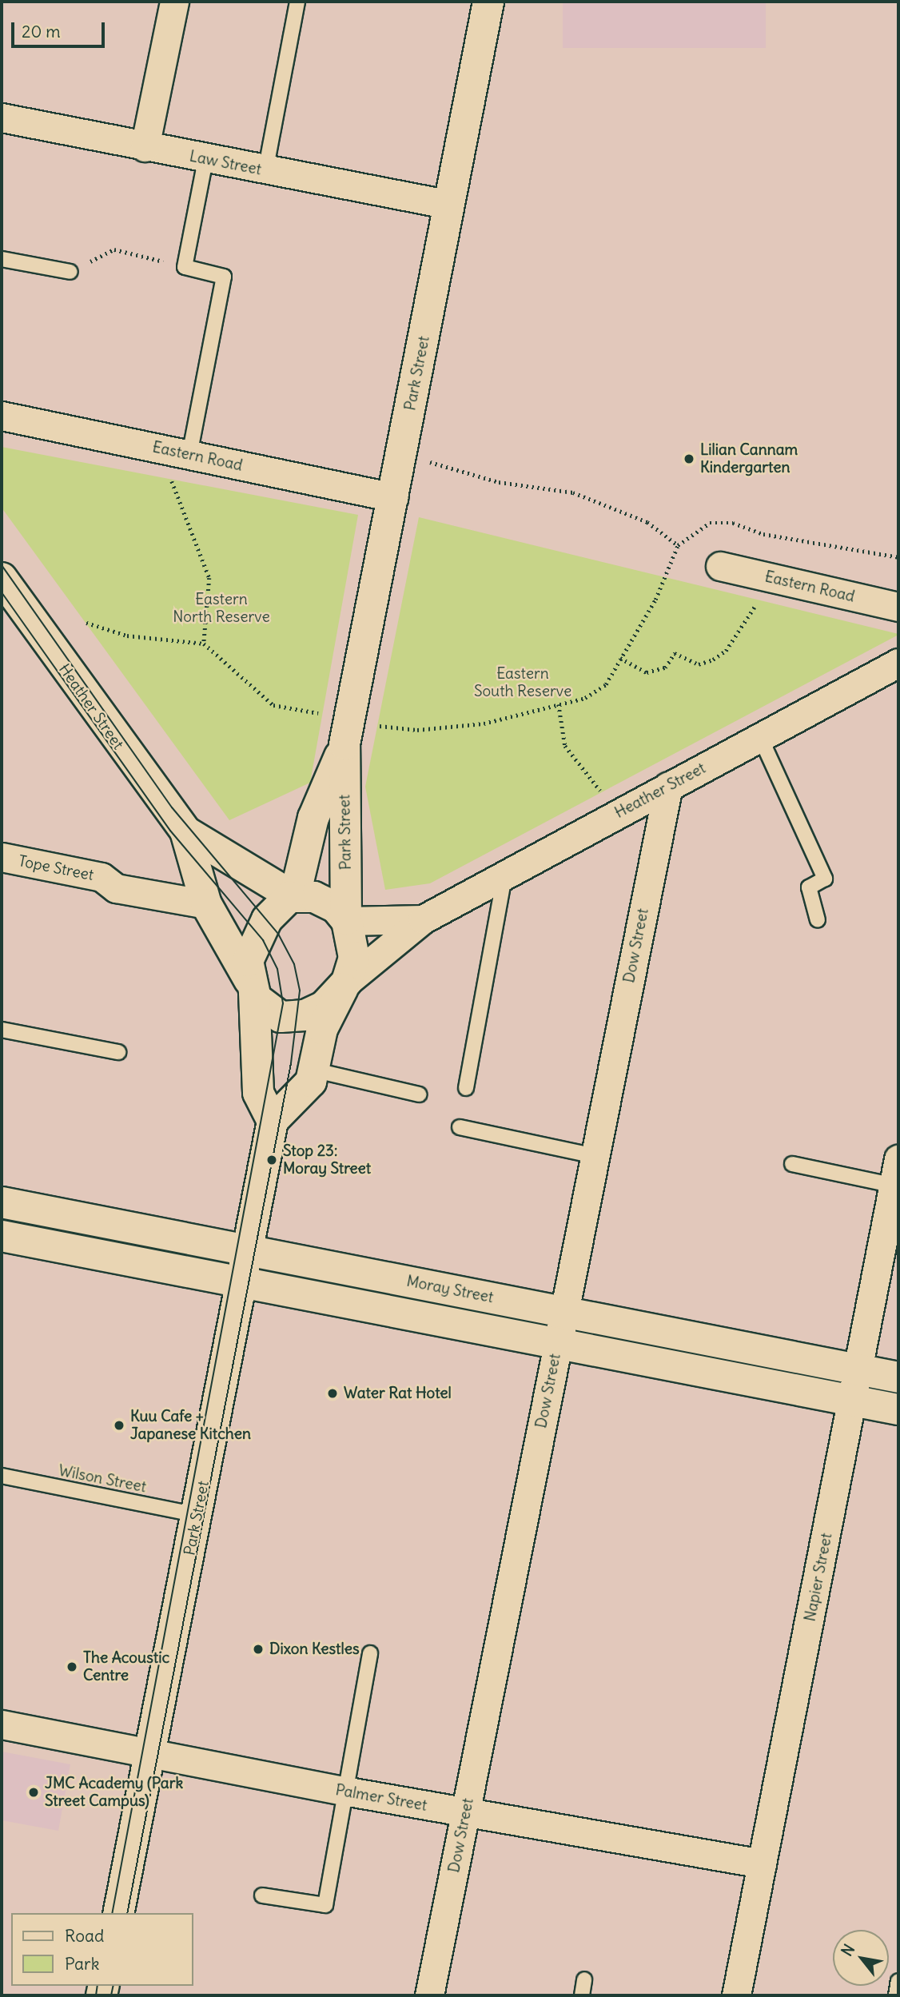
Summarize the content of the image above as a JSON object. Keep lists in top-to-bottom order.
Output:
{
  "streets": {
    "street": [
      "Law Street",
      "Park Street",
      "Eastern Road",
      "Heather Street",
      "Tope Street",
      "Dow Street",
      "Moray Street",
      "Napier Street",
      "Palmer Street"
    ],
    "lane": ["Wilson Street"]
  },
  "crossings": [
    ["Law Street", "Park Street"],
    ["Park Street", "Eastern Road"],
    ["Park Street", "Heather Street"],
    ["Park Street", "Moray Street"],
    ["Park Street", "Wilson Street"],
    ["Park Street", "Palmer Street"],
    ["Heather Street", "Tope Street"],
    ["Heather Street", "Dow Street"],
    ["Dow Street", "Moray Street"],
    ["Dow Street", "Palmer Street"],
    ["Moray Street", "Napier Street"],
    ["Napier Street", "Palmer Street"]
  ],
  "parks": ["Eastern North Reserve", "Eastern South Reserve"],
  "places": [
    "Lilian Cannam Kindergarten",
    "Stop 23: Moray Street",
    "Water Rat Hotel",
    "Kuu Cafe + Japanese Kitchen",
    "Dixon Kestles",
    "The Acoustic Centre",
    "JMC Academy (Park Street Campus)"
  ],
  "legend": ["Road", "Park"],
  "scale_bar": "20 m",
  "north": "top left"
}
